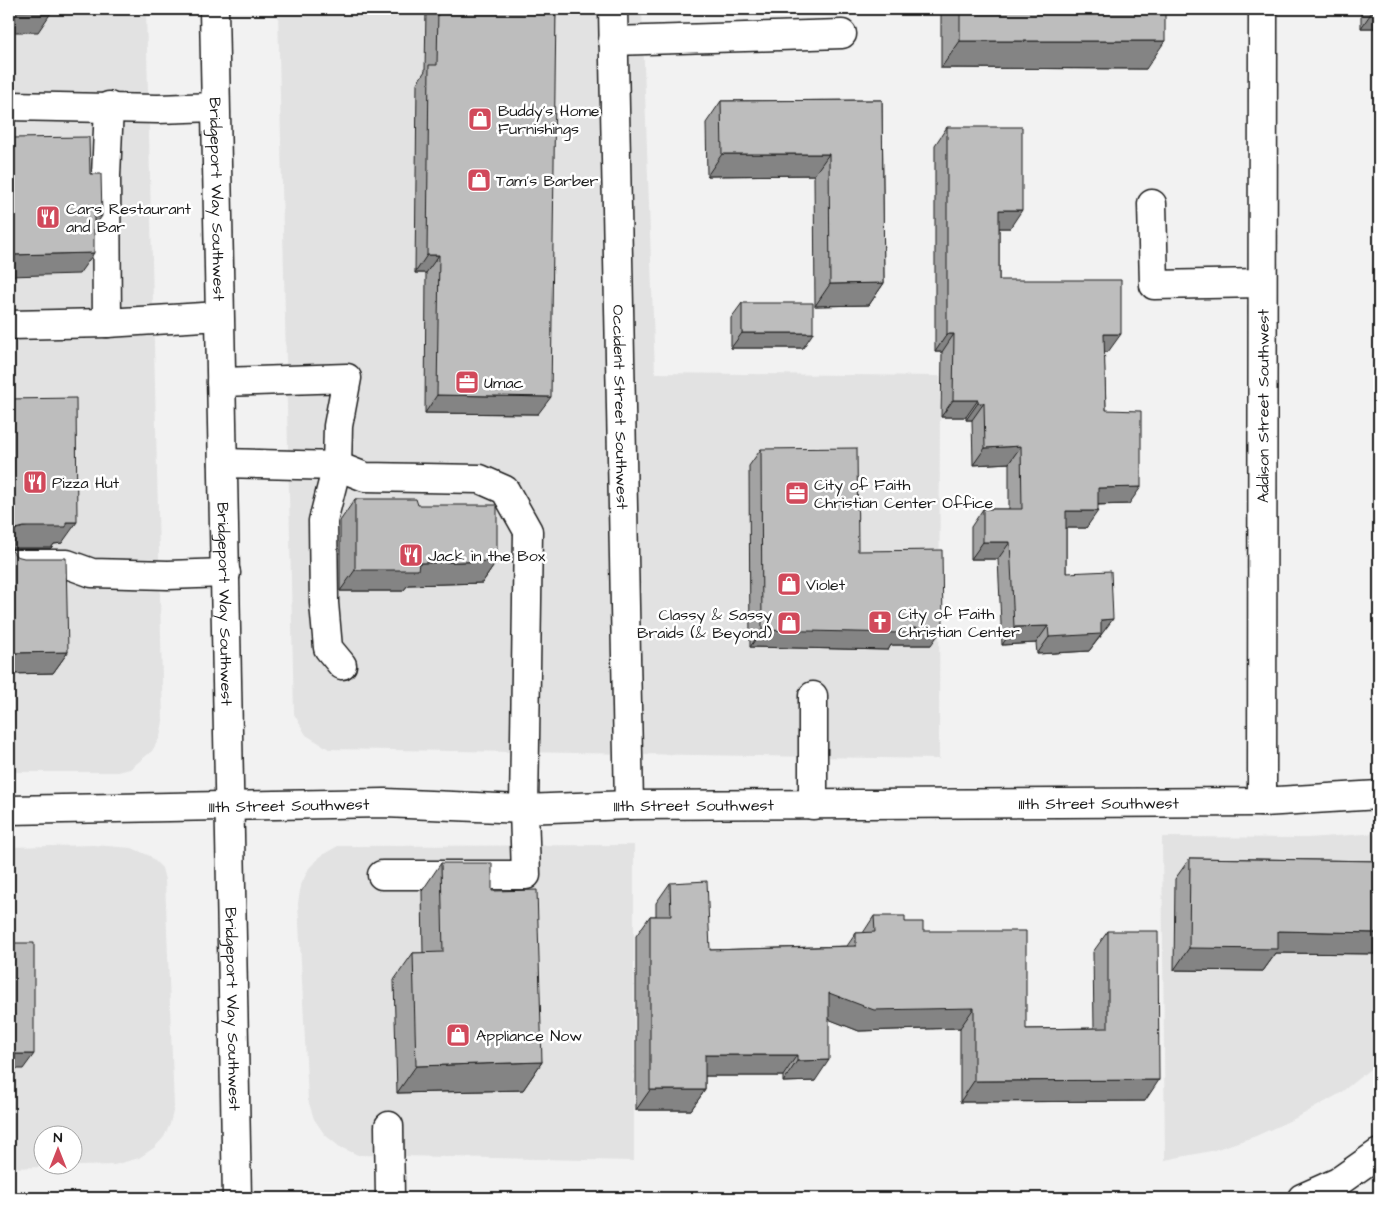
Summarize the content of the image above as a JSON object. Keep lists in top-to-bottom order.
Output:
{
  "streets": {
    "street": [
      "Bridgeport Way Southwest",
      "Addison Street Southwest",
      "Occident Street Southwest",
      "111th Street Southwest"
    ]
  },
  "crossings": [
    ["Bridgeport Way Southwest", "111th Street Southwest"],
    ["Addison Street Southwest", "111th Street Southwest"],
    ["Occident Street Southwest", "111th Street Southwest"]
  ],
  "places": {
    "shop": [
      "Buddy's Home Furnishings",
      "Tam's Barber",
      "Violet",
      "Classy & Sassy Braids (& Beyond)",
      "Appliance Now"
    ],
    "restaurant": ["Cars Restaurant and Bar", "Pizza Hut", "Jack in the Box"],
    "office": ["Umac", "City of Faith Christian Center Office"],
    "church": ["City of Faith Christian Center"]
  },
  "north": "top"
}
